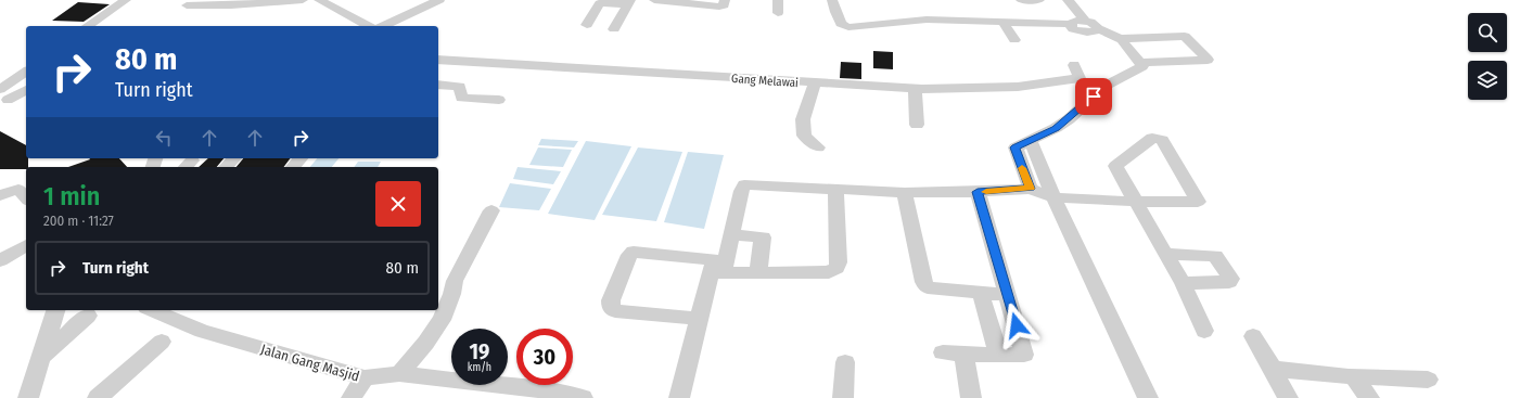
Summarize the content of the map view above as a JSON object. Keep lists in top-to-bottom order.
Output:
{
  "streets": {
    "street": ["Gang Melawai", "Jalan Gang Masjid"]
  },
  "page": {
    "turn": ["80 m", "Turn right"],
    "heading": ["1 min", "200 m · 11:27"],
    "list": [
      {
        "name": "Turn right",
        "value": "80 m"
      }
    ],
    "speed": "19 km/h",
    "limit": "30"
  }
}
